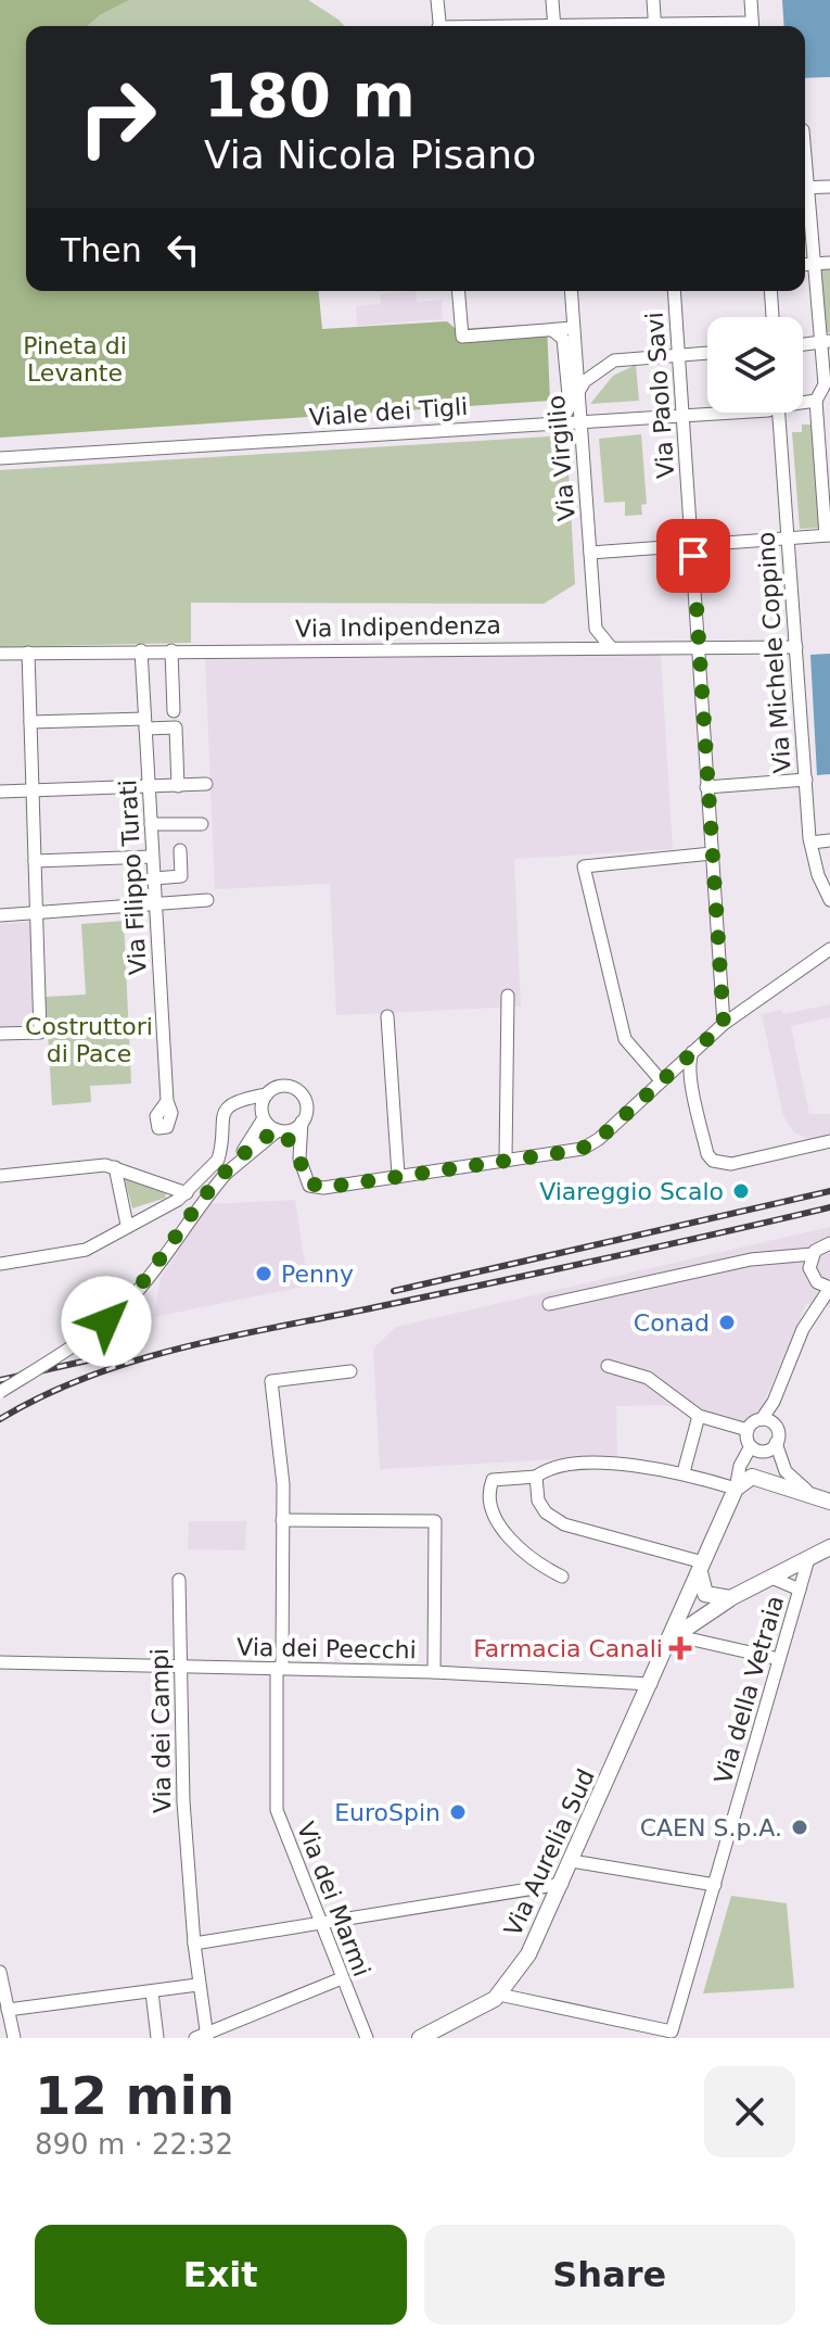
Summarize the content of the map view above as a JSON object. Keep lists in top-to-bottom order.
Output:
{
  "streets": {
    "main road": ["Via Aurelia Sud"],
    "street": [
      "Via Paolo Savi",
      "Viale dei Tigli",
      "Via Virgilio",
      "Via Indipendenza",
      "Via Michele Coppino",
      "Via Filippo Turati",
      "Via dei Peecchi",
      "Via della Vetraia",
      "Via dei Campi",
      "Via dei Marmi"
    ]
  },
  "crossings": [
    ["Via Paolo Savi", "Viale dei Tigli"],
    ["Via Paolo Savi", "Via Indipendenza"],
    ["Viale dei Tigli", "Via Virgilio"],
    ["Via Indipendenza", "Via Michele Coppino"],
    ["Via Indipendenza", "Via Filippo Turati"],
    ["Via dei Peecchi", "Via dei Campi"],
    ["Via dei Peecchi", "Via Aurelia Sud"],
    ["Via dei Peecchi", "Via dei Marmi"],
    ["Via della Vetraia", "Via Aurelia Sud"]
  ],
  "parks": ["Pineta di Levante", "Costruttori di Pace"],
  "places": {
    "other": [
      "Viareggio Scalo",
      "Penny",
      "Conad",
      "EuroSpin",
      "CAEN S.p.A."
    ],
    "health": ["Farmacia Canali"]
  },
  "page": {
    "turn": ["180 m", "Via Nicola Pisano"],
    "then": "Then",
    "heading": ["12 min", "890 m · 22:32"],
    "buttons": ["Exit", "Share"]
  }
}
